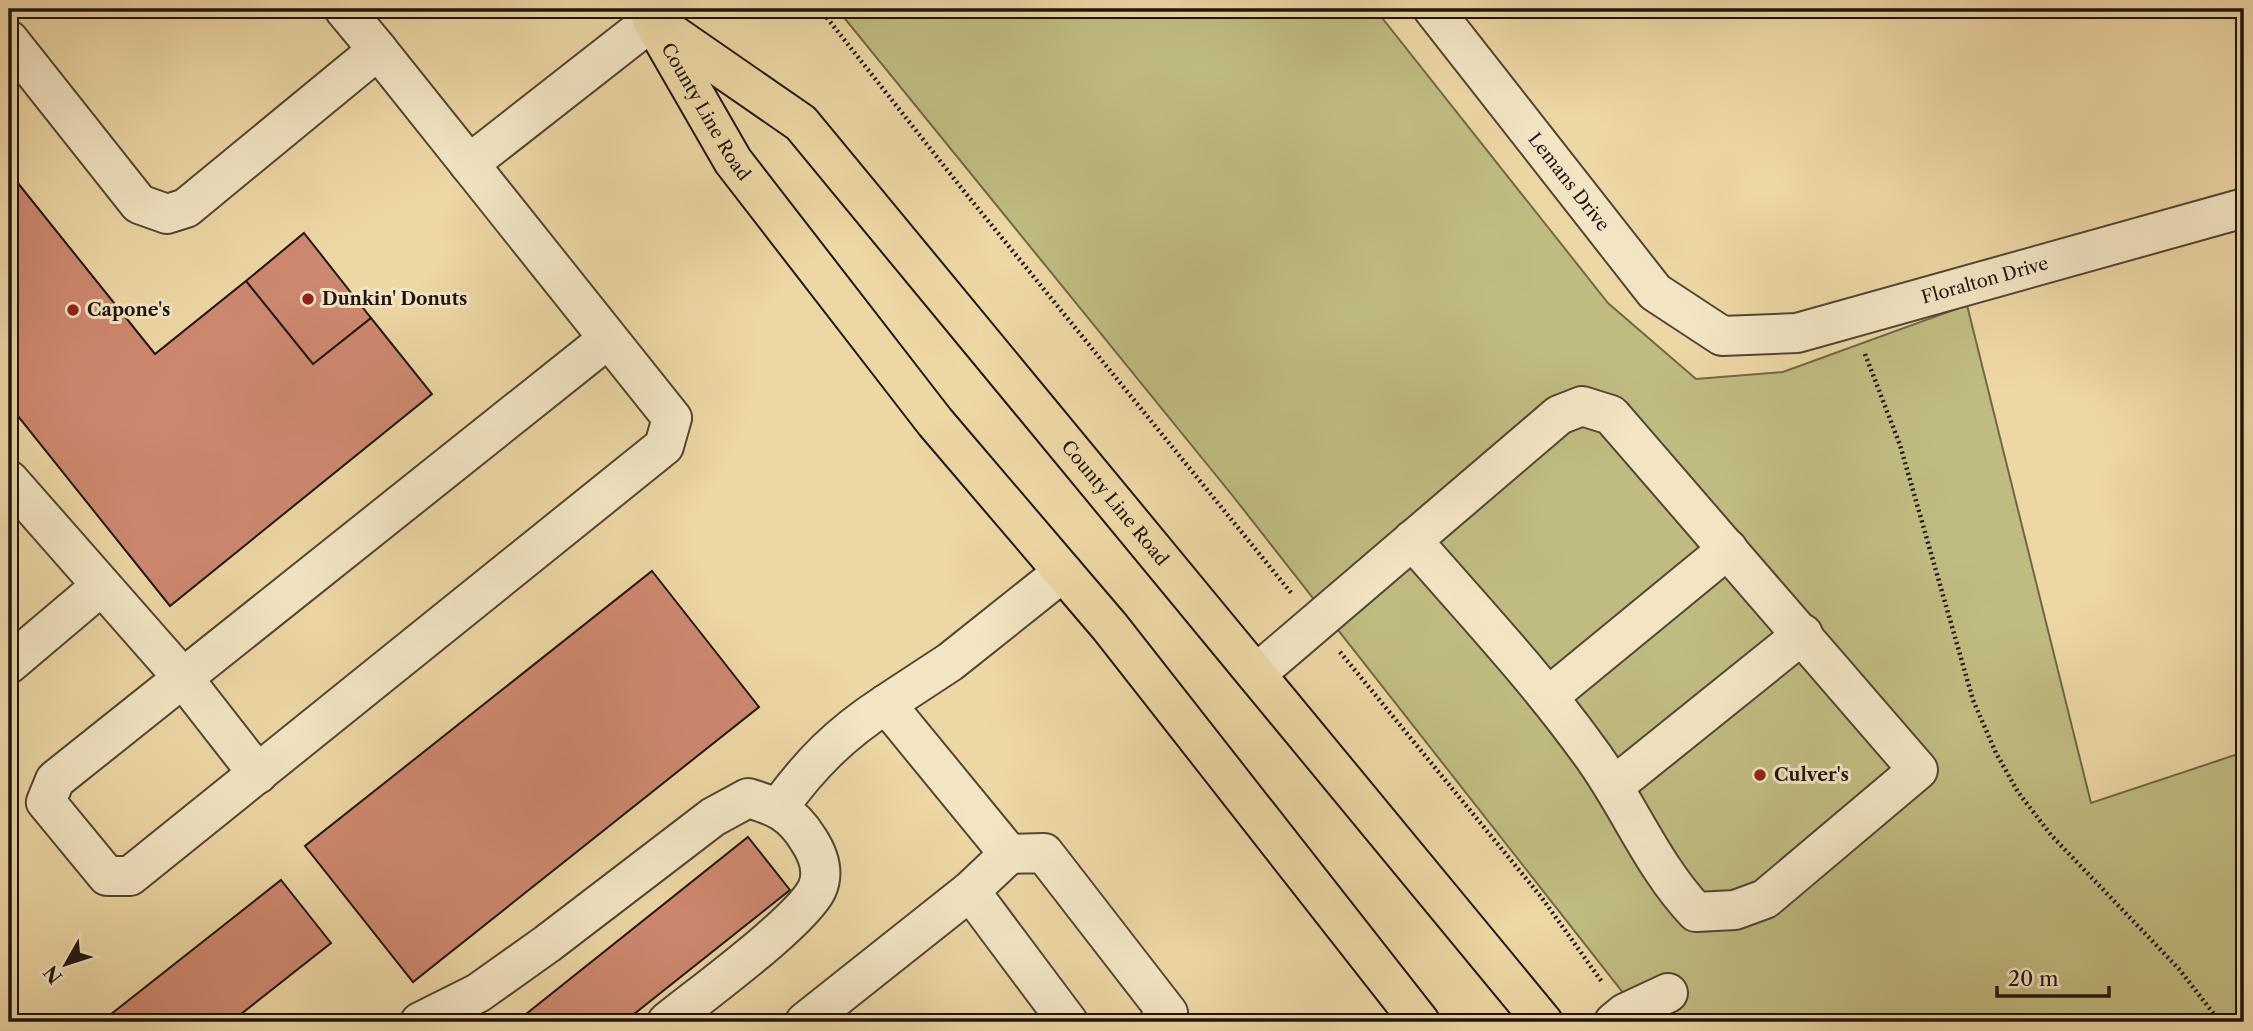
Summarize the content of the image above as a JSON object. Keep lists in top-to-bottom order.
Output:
{
  "streets": {
    "main road": ["County Line Road"],
    "street": ["Lemans Drive", "Floralton Drive"]
  },
  "crossings": [
    ["Lemans Drive", "Floralton Drive"]
  ],
  "places": ["Dunkin' Donuts", "Capone's", "Culver's"],
  "scale_bar": "20 m",
  "north": "bottom left"
}
